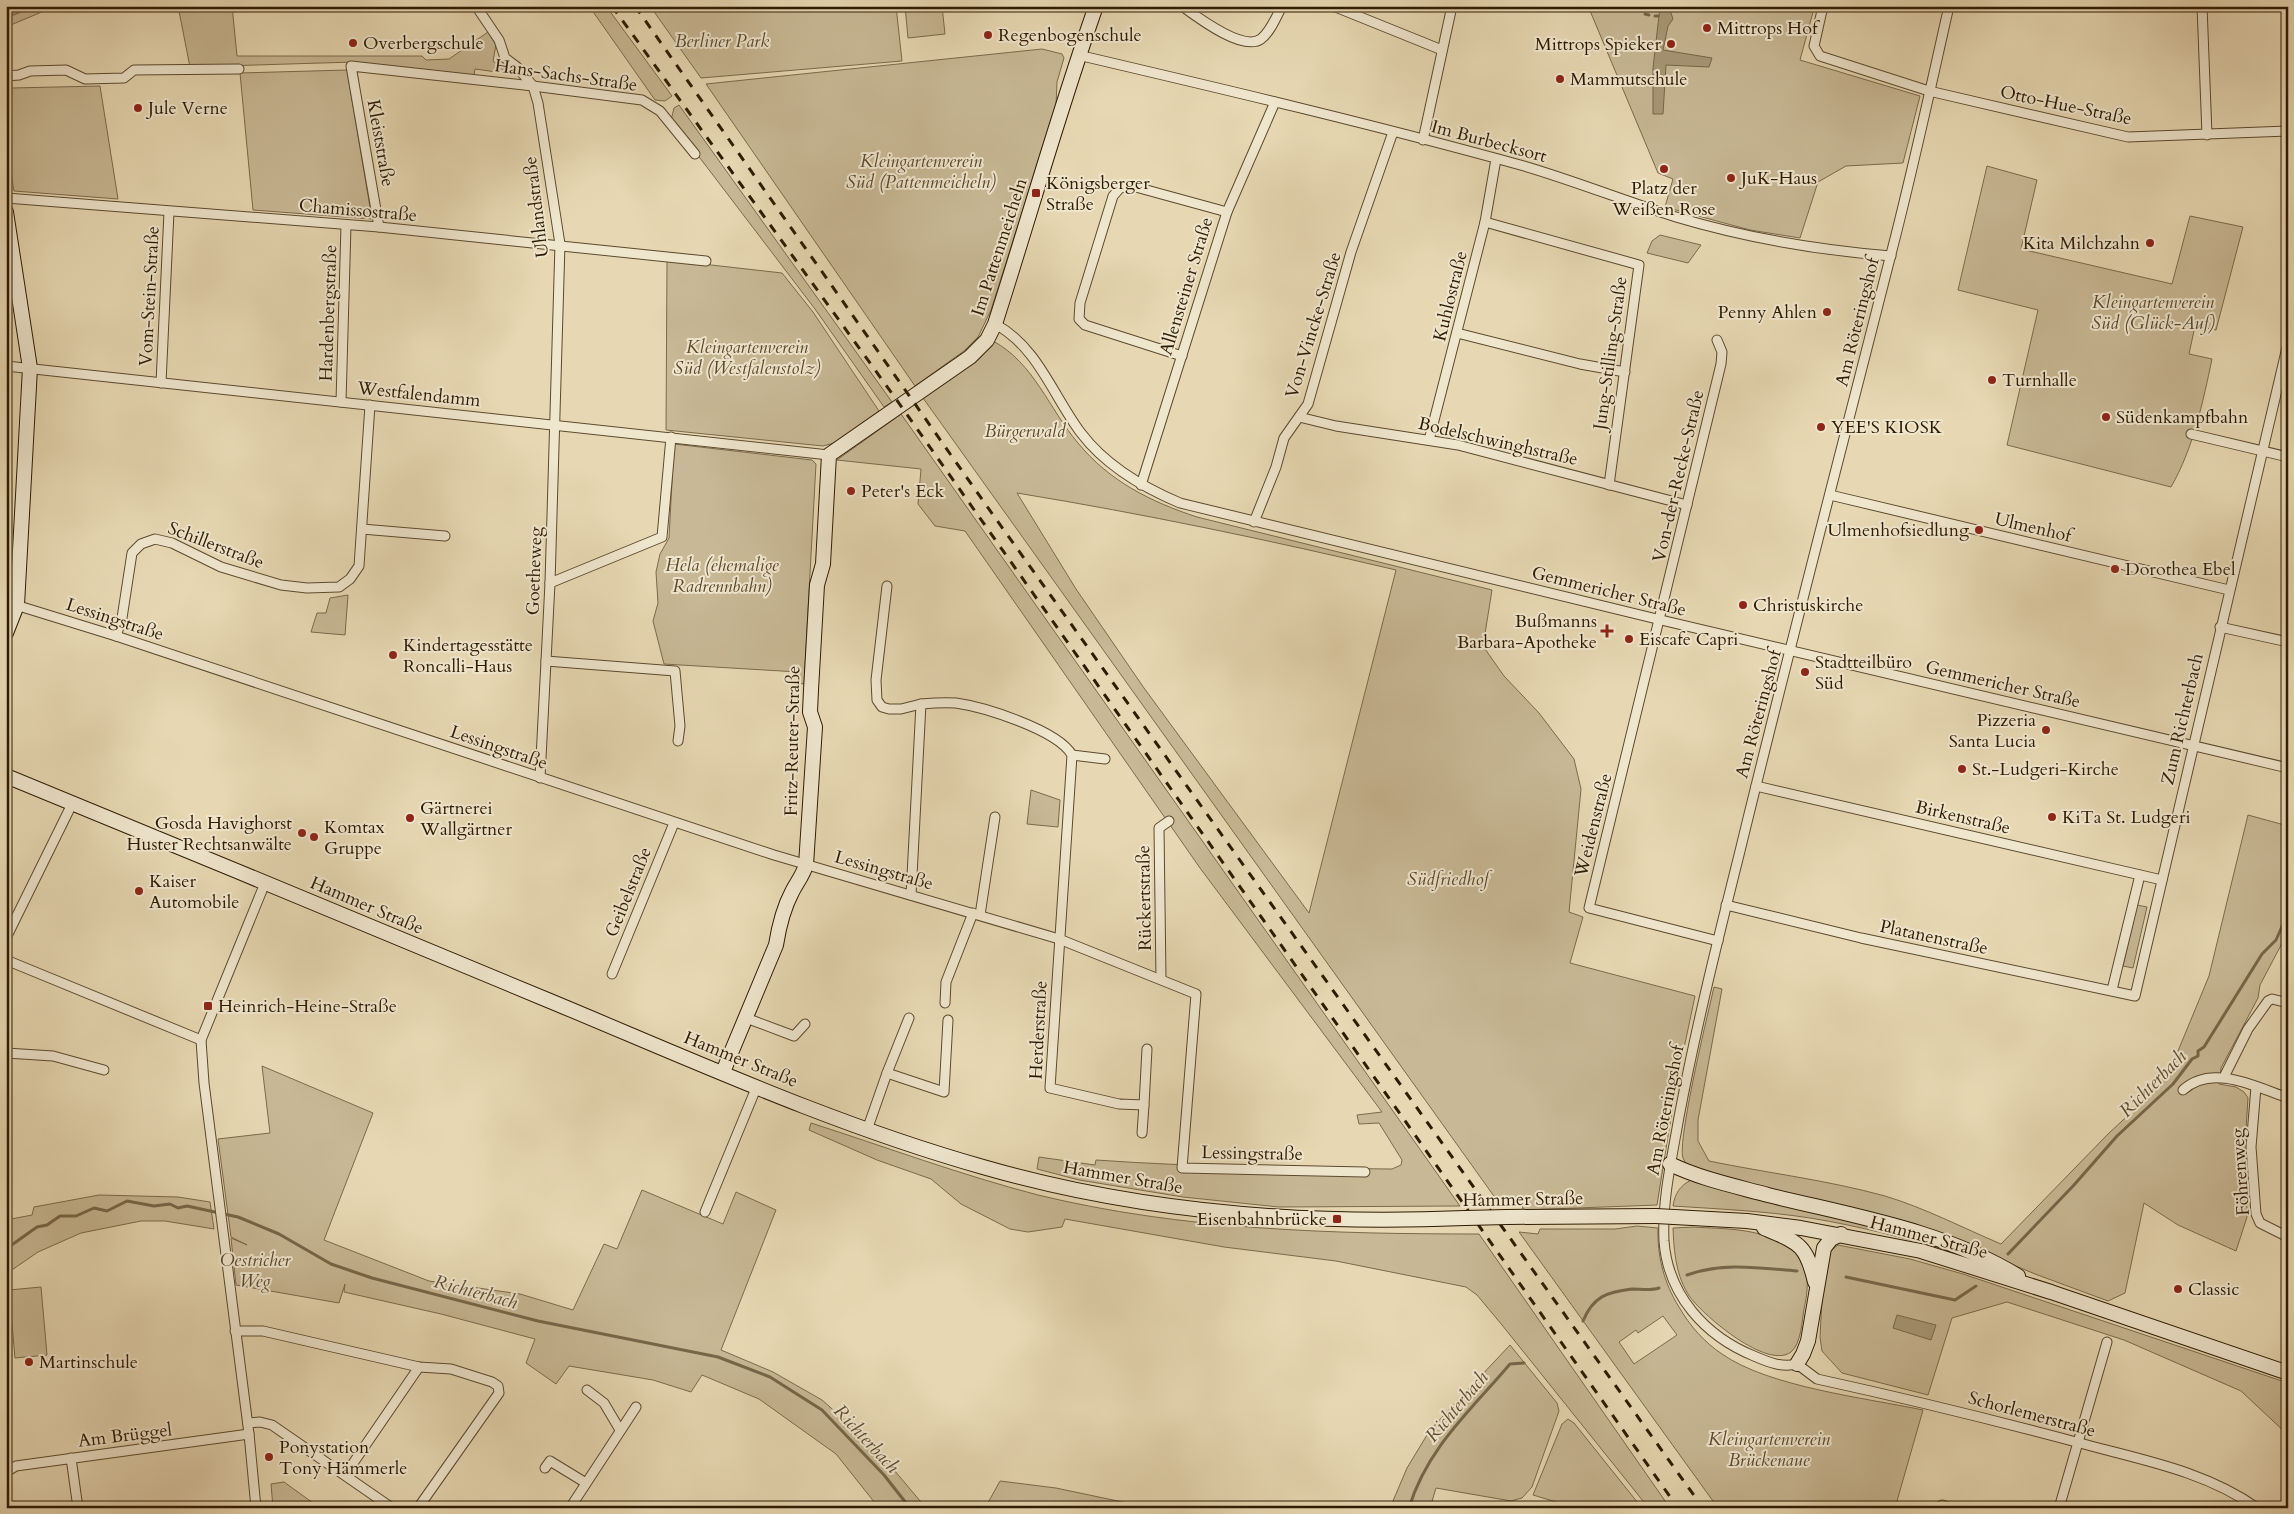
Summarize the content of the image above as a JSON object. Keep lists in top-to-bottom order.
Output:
{
  "streets": {
    "main road": ["Im Pattenmeicheln", "Fritz-Reuter-Straße", "Hammer Straße"],
    "street": [
      "Hans-Sachs-Straße",
      "Otto-Hue-Straße",
      "Im Burbecksort",
      "Kleiststraße",
      "Uhlandstraße",
      "Chamissostraße",
      "Allensteiner Straße",
      "Vom-Stein-Straße",
      "Kuhlostraße",
      "Hardenbergstraße",
      "Am Röteringshof",
      "Von-Vincke-Straße",
      "Jung-Stilling-Straße",
      "Westfalendamm",
      "Bodelschwinghstraße",
      "Von-der-Recke-Straße",
      "Ulmenhof",
      "Schillerstraße",
      "Goetheweg",
      "Gemmericher Straße",
      "Lessingstraße",
      "Zum Richterbach",
      "Birkenstraße",
      "Weidenstraße",
      "Geibelstraße",
      "Rückertstraße",
      "Platanenstraße",
      "Herderstraße",
      "Föhrenweg",
      "Schorlemerstraße",
      "Am Brüggel"
    ]
  },
  "crossings": [
    ["Hans-Sachs-Straße", "Kleiststraße"],
    ["Hans-Sachs-Straße", "Uhlandstraße"],
    ["Otto-Hue-Straße", "Am Röteringshof"],
    ["Im Burbecksort", "Im Pattenmeicheln"],
    ["Im Burbecksort", "Allensteiner Straße"],
    ["Im Burbecksort", "Kuhlostraße"],
    ["Im Burbecksort", "Am Röteringshof"],
    ["Im Burbecksort", "Von-Vincke-Straße"],
    ["Kleiststraße", "Chamissostraße"],
    ["Uhlandstraße", "Chamissostraße"],
    ["Uhlandstraße", "Westfalendamm"],
    ["Uhlandstraße", "Goetheweg"],
    ["Chamissostraße", "Vom-Stein-Straße"],
    ["Chamissostraße", "Hardenbergstraße"],
    ["Im Pattenmeicheln", "Westfalendamm"],
    ["Im Pattenmeicheln", "Gemmericher Straße"],
    ["Im Pattenmeicheln", "Fritz-Reuter-Straße"],
    ["Allensteiner Straße", "Gemmericher Straße"],
    ["Vom-Stein-Straße", "Westfalendamm"],
    ["Kuhlostraße", "Jung-Stilling-Straße"],
    ["Kuhlostraße", "Bodelschwinghstraße"],
    ["Hardenbergstraße", "Westfalendamm"],
    ["Am Röteringshof", "Ulmenhof"],
    ["Am Röteringshof", "Gemmericher Straße"],
    ["Am Röteringshof", "Birkenstraße"],
    ["Am Röteringshof", "Weidenstraße"],
    ["Am Röteringshof", "Platanenstraße"],
    ["Am Röteringshof", "Schorlemerstraße"],
    ["Von-Vincke-Straße", "Bodelschwinghstraße"],
    ["Von-Vincke-Straße", "Gemmericher Straße"],
    ["Jung-Stilling-Straße", "Bodelschwinghstraße"],
    ["Westfalendamm", "Schillerstraße"],
    ["Westfalendamm", "Goetheweg"],
    ["Westfalendamm", "Fritz-Reuter-Straße"],
    ["Bodelschwinghstraße", "Von-der-Recke-Straße"],
    ["Von-der-Recke-Straße", "Gemmericher Straße"],
    ["Von-der-Recke-Straße", "Weidenstraße"],
    ["Ulmenhof", "Zum Richterbach"],
    ["Schillerstraße", "Lessingstraße"],
    ["Goetheweg", "Lessingstraße"],
    ["Gemmericher Straße", "Zum Richterbach"],
    ["Gemmericher Straße", "Weidenstraße"],
    ["Lessingstraße", "Fritz-Reuter-Straße"],
    ["Lessingstraße", "Geibelstraße"],
    ["Lessingstraße", "Rückertstraße"],
    ["Lessingstraße", "Herderstraße"],
    ["Zum Richterbach", "Birkenstraße"],
    ["Zum Richterbach", "Platanenstraße"],
    ["Fritz-Reuter-Straße", "Hammer Straße"]
  ],
  "water": ["Richterbach"],
  "parks": [
    "Berliner Park",
    "Kleingartenverein Süd (Pattenmeicheln)",
    "Kleingartenverein Süd (Glück-Auf)",
    "Kleingartenverein Süd (Westfalenstolz)",
    "Bürgerwald",
    "Hela (ehemalige Radrennbahn)",
    "Südfriedhof",
    "Oestricher Weg",
    "Kleingartenverein Brückenaue"
  ],
  "places": {
    "other": [
      "Mittrops Hof",
      "Regenbogenschule",
      "Overbergschule",
      "Mittrops Spieker",
      "Mammutschule",
      "Jule Verne",
      "Platz der Weißen Rose",
      "JuK-Haus",
      "Kita Milchzahn",
      "Penny Ahlen",
      "Turnhalle",
      "Südenkampfbahn",
      "YEE'S KIOSK",
      "Peter's Eck",
      "Ulmenhofsiedlung",
      "Dorothea Ebel",
      "Christuskirche",
      "Eiscafe Capri",
      "Kindertagesstätte Roncalli-Haus",
      "Stadtteilbüro Süd",
      "Pizzeria Santa Lucia",
      "St.-Ludgeri-Kirche",
      "KiTa St. Ludgeri",
      "Gärtnerei Wallgärtner",
      "Gosda Havighorst Huster Rechtsanwälte",
      "Komtax Gruppe",
      "Kaiser Automobile",
      "Classic",
      "Martinschule",
      "Ponystation Tony Hämmerle"
    ],
    "transit": ["Königsberger Straße", "Heinrich-Heine-Straße", "Eisenbahnbrücke"],
    "health": ["Bußmanns Barbara-Apotheke"]
  }
}
